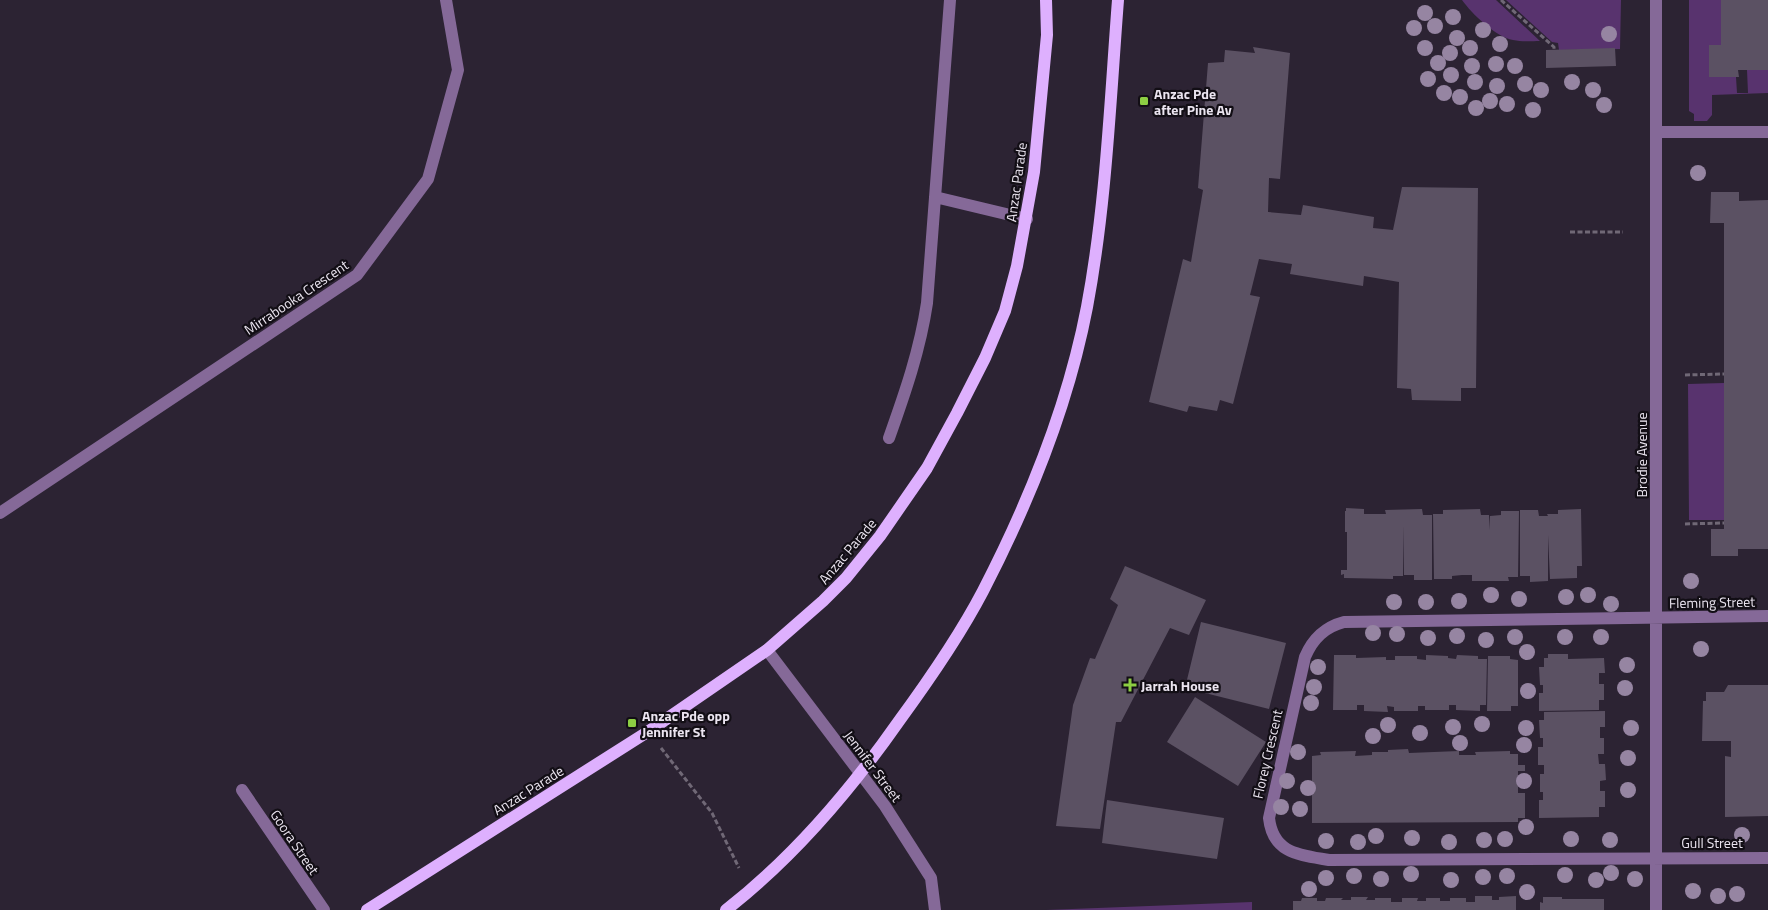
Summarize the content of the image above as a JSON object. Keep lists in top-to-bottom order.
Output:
{
  "streets": {
    "main road": ["Anzac Parade"],
    "street": [
      "Mirrabooka Crescent",
      "Brodie Avenue",
      "Fleming Street",
      "Florey Crescent",
      "Jennifer Street",
      "Goora Street",
      "Gull Street"
    ]
  },
  "crossings": [
    ["Anzac Parade", "Jennifer Street"],
    ["Brodie Avenue", "Fleming Street"],
    ["Brodie Avenue", "Florey Crescent"],
    ["Brodie Avenue", "Gull Street"],
    ["Fleming Street", "Florey Crescent"],
    ["Florey Crescent", "Gull Street"]
  ],
  "places": {
    "transit": ["Anzac Pde after Pine Av", "Anzac Pde opp Jennifer St"],
    "health": ["Jarrah House"]
  }
}
